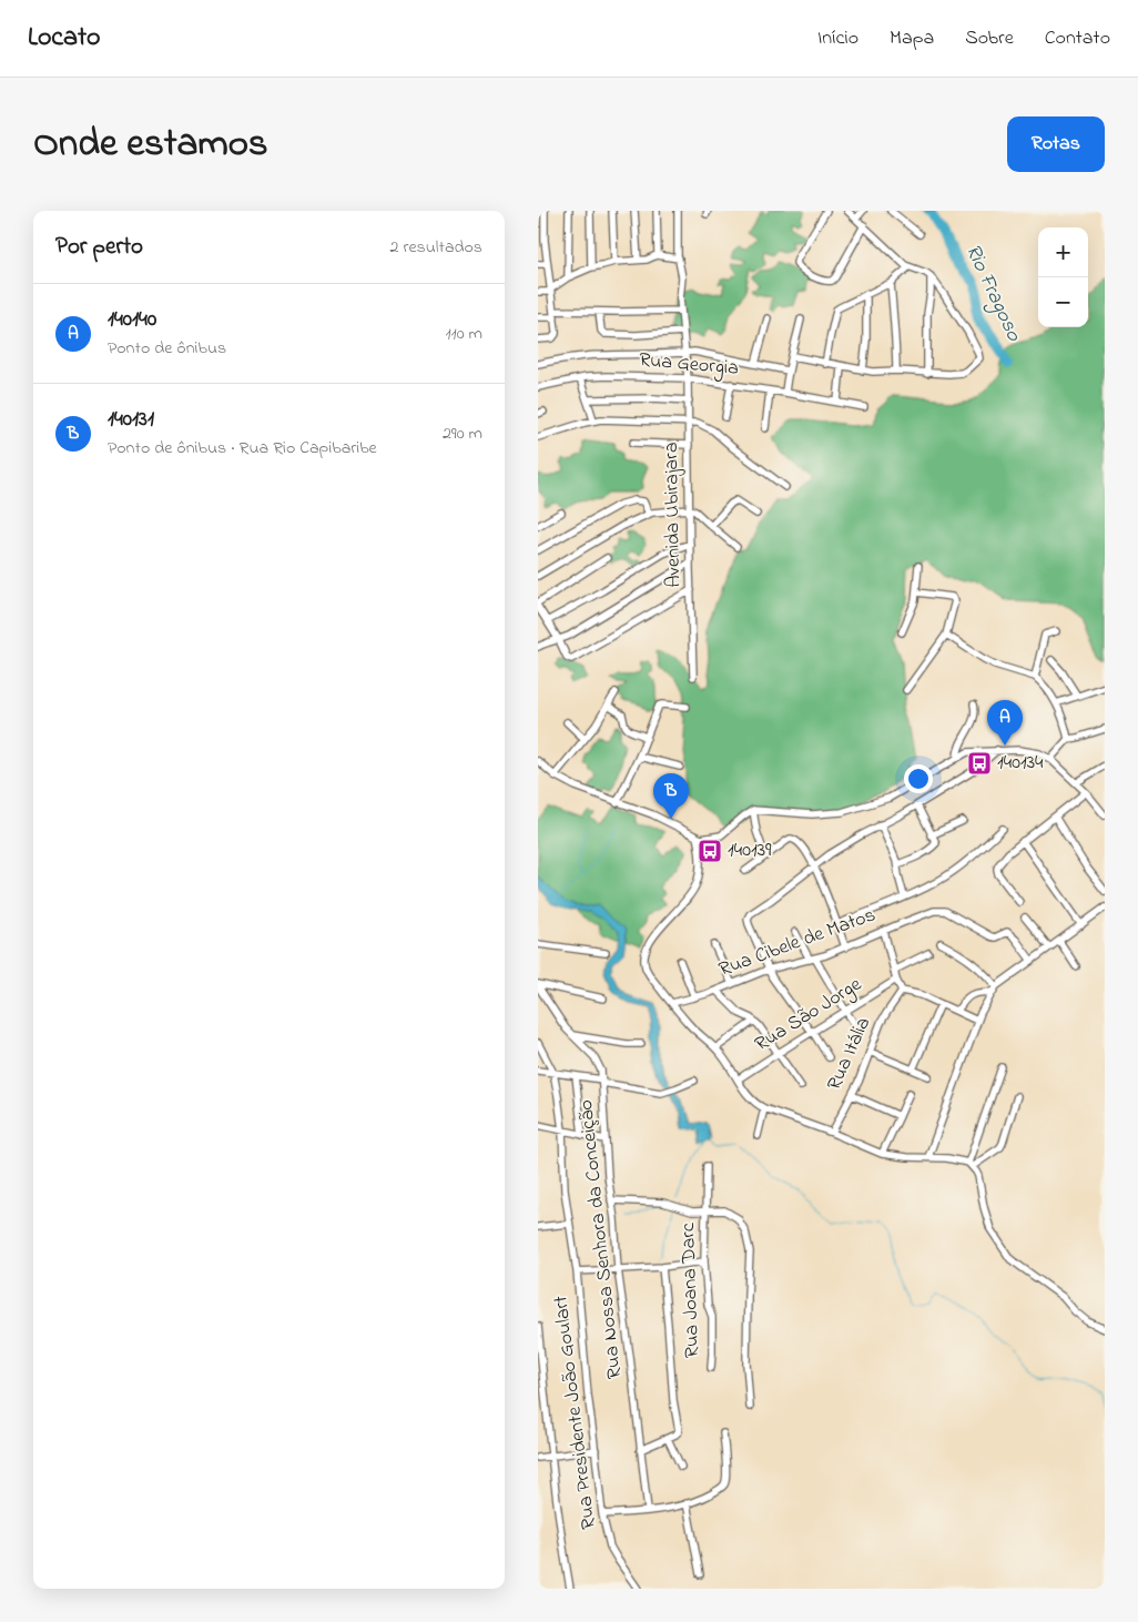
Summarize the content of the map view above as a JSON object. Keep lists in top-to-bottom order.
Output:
{
  "streets": {
    "street": [
      "Rua Georgia",
      "Avenida Ubirajara",
      "Rua Cibele de Matos",
      "Rua São Jorge",
      "Rua Itália",
      "Rua Nossa Senhora da Conceição",
      "Rua Joana Darc",
      "Rua Presidente João Goulart"
    ]
  },
  "crossings": [
    ["Rua Georgia", "Avenida Ubirajara"]
  ],
  "water": ["Rio Fragoso"],
  "places": {
    "bus stop": ["140134", "140139"]
  },
  "page": {
    "header": "Locato",
    "nav": [
      "Início",
      "Mapa",
      "Sobre",
      "Contato"
    ],
    "title": "Onde estamos",
    "buttons": "Rotas",
    "heading": ["Por perto", "2 resultados"],
    "map_buttons": ["+", "−"],
    "list": [
      {
        "mark": "A",
        "name": "140140",
        "note": "Ponto de ônibus",
        "value": "110 m"
      },
      {
        "mark": "B",
        "name": "140131",
        "note": "Ponto de ônibus · Rua Rio Capibaribe",
        "value": "290 m"
      }
    ],
    "pins": ["A", "B"]
  }
}
